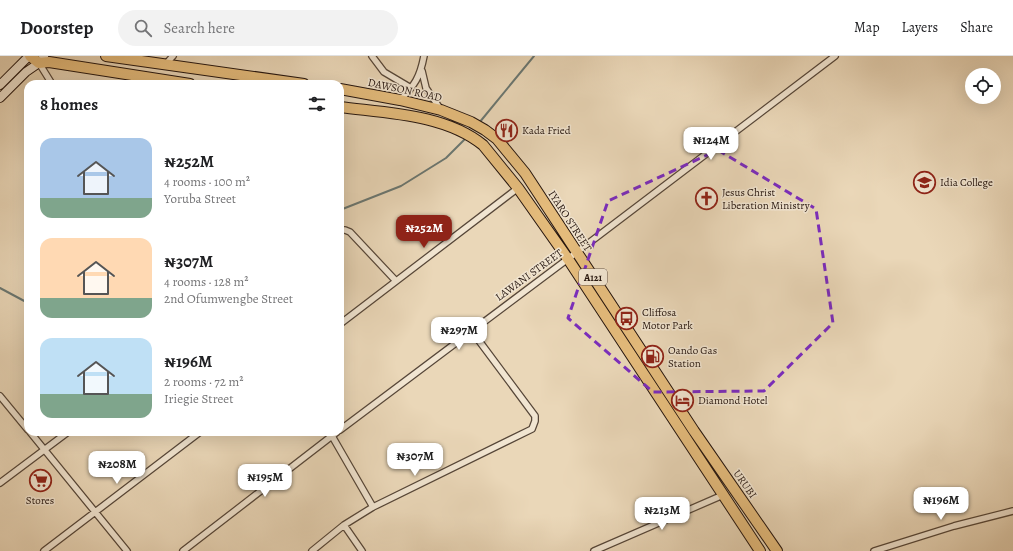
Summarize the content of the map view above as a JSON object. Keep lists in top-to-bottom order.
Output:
{
  "streets": {
    "highway": [
      "DAWSON ROAD",
      "IYARO STREET",
      "A121",
      "URUBI"
    ],
    "street": ["LAWANI STREET"]
  },
  "crossings": [
    ["DAWSON ROAD", "IYARO STREET"],
    ["IYARO STREET", "LAWANI STREET"],
    ["IYARO STREET", "A121"],
    ["IYARO STREET", "URUBI"]
  ],
  "places": {
    "restaurant": ["Kada Fried"],
    "school or university": ["Idia College"],
    "church": ["Jesus Christ Liberation Ministry"],
    "bus stop": ["Cliffosa Motor Park"],
    "fuel station": ["Oando Gas Station"],
    "hotel": ["Diamond Hotel"],
    "supermarket": ["Stores"]
  },
  "page": {
    "header": "Doorstep",
    "search": "Search here",
    "nav": ["Map", "Layers", "Share"],
    "heading": "8 homes",
    "price": [
      "₦124M",
      "₦252M",
      "₦297M",
      "₦307M",
      "₦208M",
      "₦195M",
      "₦196M",
      "₦213M"
    ],
    "list": [
      {
        "name": "₦252M",
        "note": "4 rooms · 100 m² · Yoruba Street"
      },
      {
        "name": "₦307M",
        "note": "4 rooms · 128 m² · 2nd Ofumwengbe Street"
      },
      {
        "name": "₦196M",
        "note": "2 rooms · 72 m² · Iriegie Street"
      }
    ]
  }
}
